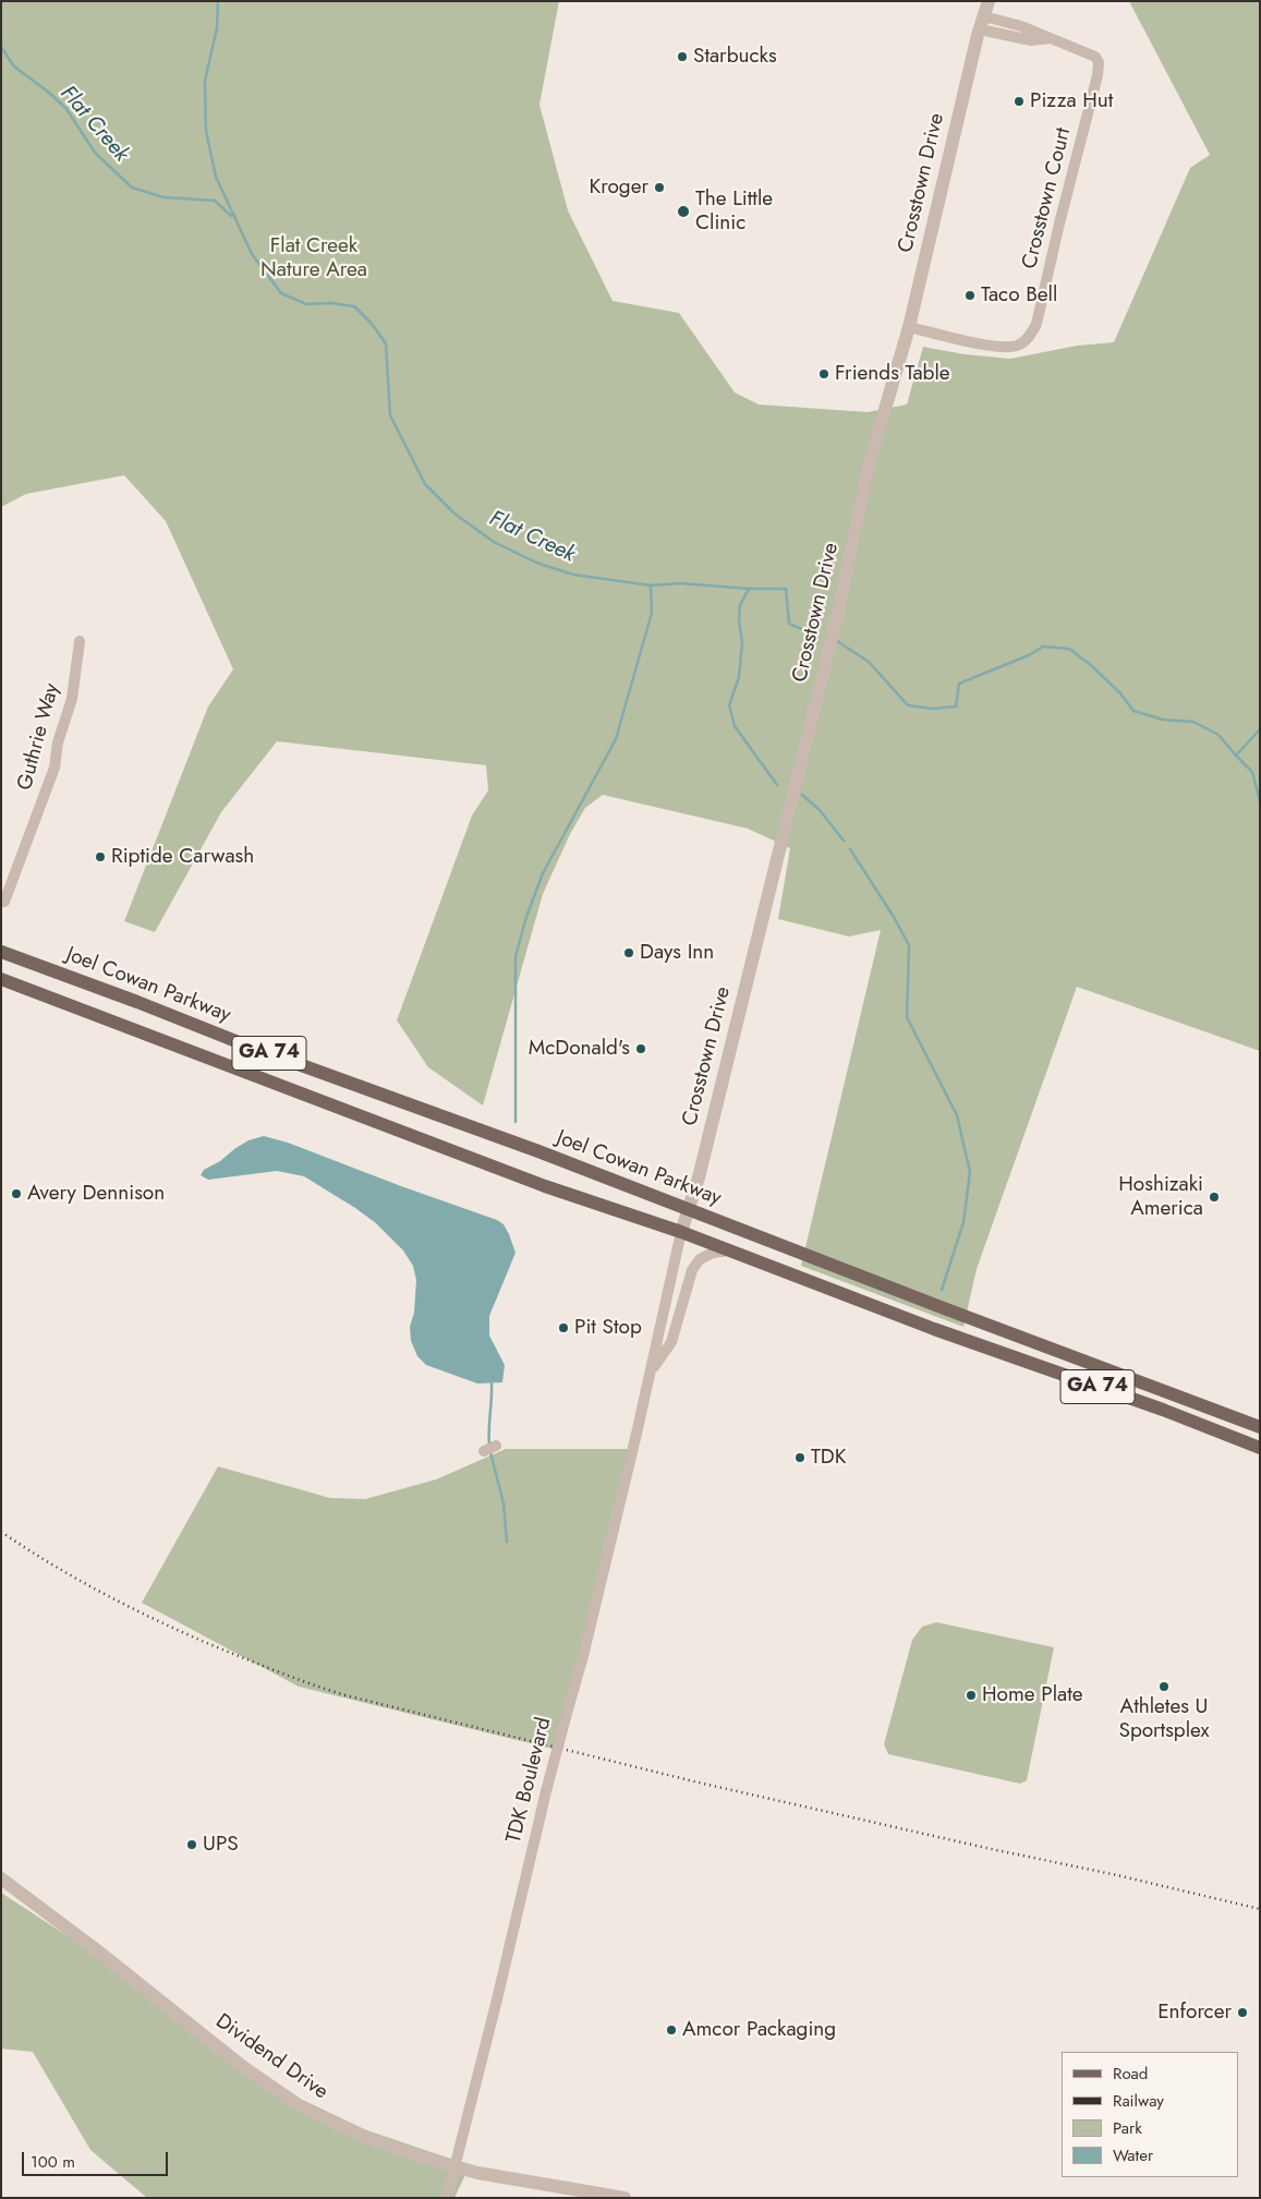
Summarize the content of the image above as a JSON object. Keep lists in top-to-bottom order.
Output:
{
  "streets": {
    "main road": ["Joel Cowan Parkway", "GA 74"],
    "street": [
      "Crosstown Drive",
      "Crosstown Court",
      "Guthrie Way",
      "TDK Boulevard",
      "Dividend Drive"
    ]
  },
  "crossings": [
    ["Crosstown Drive", "Crosstown Court"],
    ["Crosstown Drive", "Joel Cowan Parkway"],
    ["Crosstown Drive", "GA 74"],
    ["Crosstown Drive", "TDK Boulevard"],
    ["GA 74", "TDK Boulevard"],
    ["TDK Boulevard", "Dividend Drive"]
  ],
  "water": ["Flat Creek"],
  "parks": ["Flat Creek Nature Area"],
  "places": [
    "Starbucks",
    "Pizza Hut",
    "Kroger",
    "The Little Clinic",
    "Taco Bell",
    "Friends Table",
    "Riptide Carwash",
    "Days Inn",
    "McDonald's",
    "Avery Dennison",
    "Hoshizaki America",
    "Pit Stop",
    "TDK",
    "Athletes U Sportsplex",
    "Home Plate",
    "UPS",
    "Enforcer",
    "Amcor Packaging"
  ],
  "legend": [
    "Road",
    "Railway",
    "Park",
    "Water"
  ],
  "scale_bar": "100 m"
}
